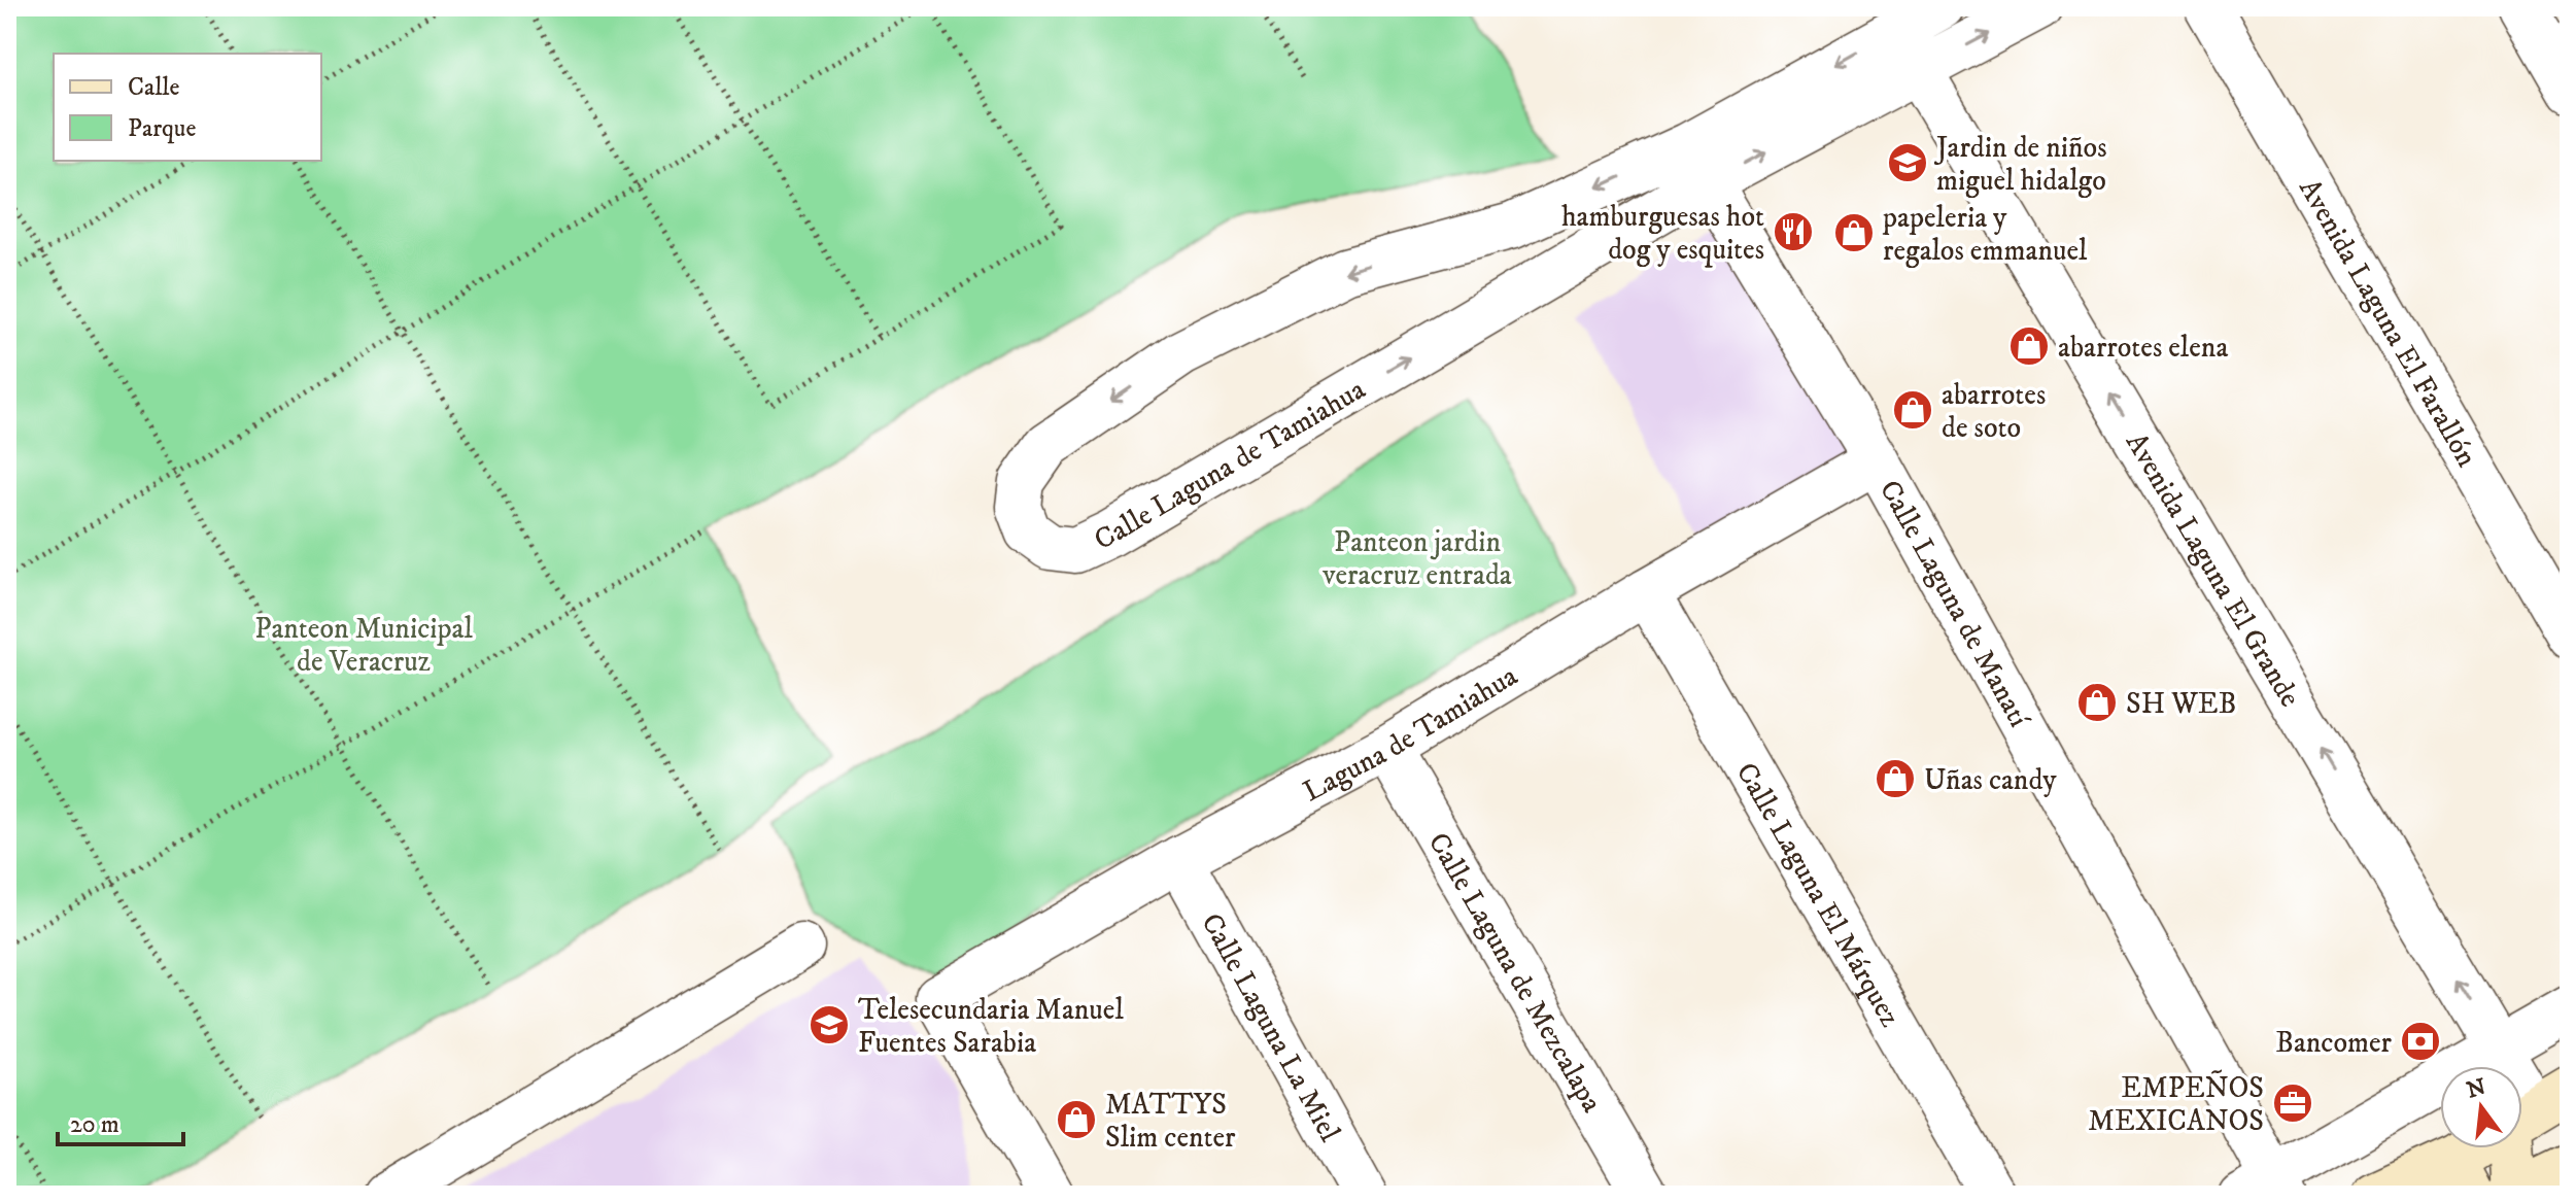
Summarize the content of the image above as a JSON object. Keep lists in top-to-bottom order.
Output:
{
  "streets": {
    "street": [
      "Avenida Laguna El Farallón",
      "Calle Laguna de Tamiahua",
      "Avenida Laguna El Grande",
      "Calle Laguna de Manatí",
      "Laguna de Tamiahua",
      "Calle Laguna El Márquez",
      "Calle Laguna de Mezcalapa",
      "Calle Laguna La Miel"
    ]
  },
  "crossings": [
    ["Calle Laguna de Tamiahua", "Avenida Laguna El Grande"],
    ["Calle Laguna de Tamiahua", "Calle Laguna de Manatí"],
    ["Calle Laguna de Manatí", "Laguna de Tamiahua"],
    ["Laguna de Tamiahua", "Calle Laguna El Márquez"],
    ["Laguna de Tamiahua", "Calle Laguna de Mezcalapa"],
    ["Laguna de Tamiahua", "Calle Laguna La Miel"]
  ],
  "one_way": ["Avenida Laguna El Grande"],
  "parks": ["Panteon jardin veracruz entrada", "Panteon Municipal de Veracruz"],
  "places": {
    "school or university": ["Jardin de niños miguel hidalgo", "Telesecundaria Manuel Fuentes Sarabia"],
    "restaurant": ["hamburguesas hot dog y esquites"],
    "shop": [
      "papeleria y regalos emmanuel",
      "abarrotes elena",
      "abarrotes de soto",
      "SH WEB",
      "Uñas candy",
      "MATTYS Slim center"
    ],
    "bank": ["Bancomer"],
    "office": ["EMPEÑOS MEXICANOS"]
  },
  "legend": ["Calle", "Parque"],
  "scale_bar": "20 m",
  "north": "top"
}
